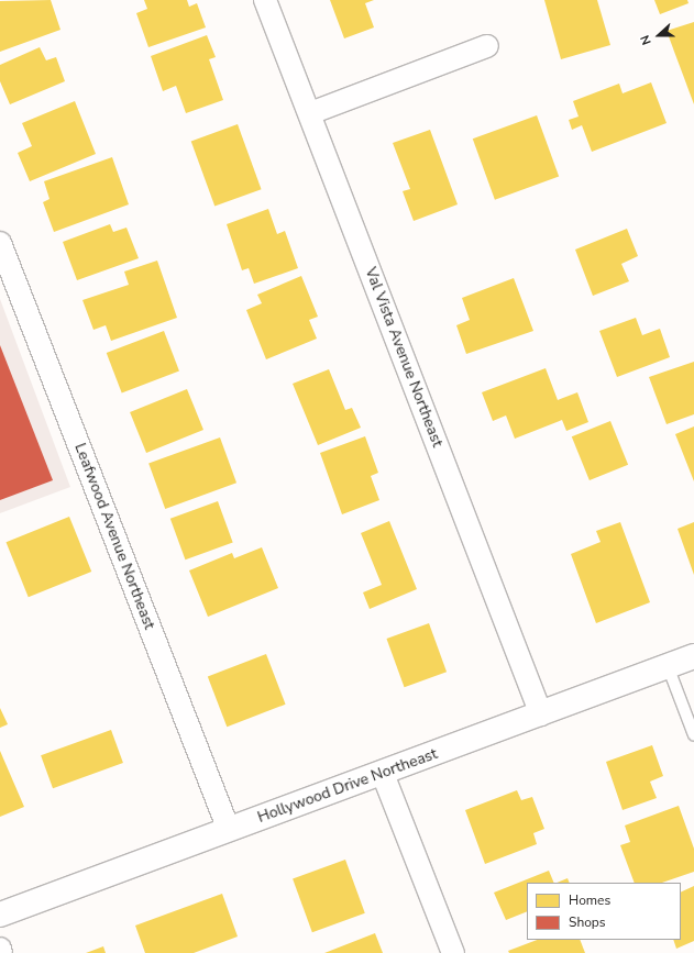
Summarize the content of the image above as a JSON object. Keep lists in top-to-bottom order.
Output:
{
  "streets": {
    "street": ["Val Vista Avenue Northeast", "Leafwood Avenue Northeast", "Hollywood Drive Northeast"]
  },
  "crossings": [
    ["Val Vista Avenue Northeast", "Hollywood Drive Northeast"],
    ["Leafwood Avenue Northeast", "Hollywood Drive Northeast"]
  ],
  "legend": ["Homes", "Shops"],
  "north": "left"
}
